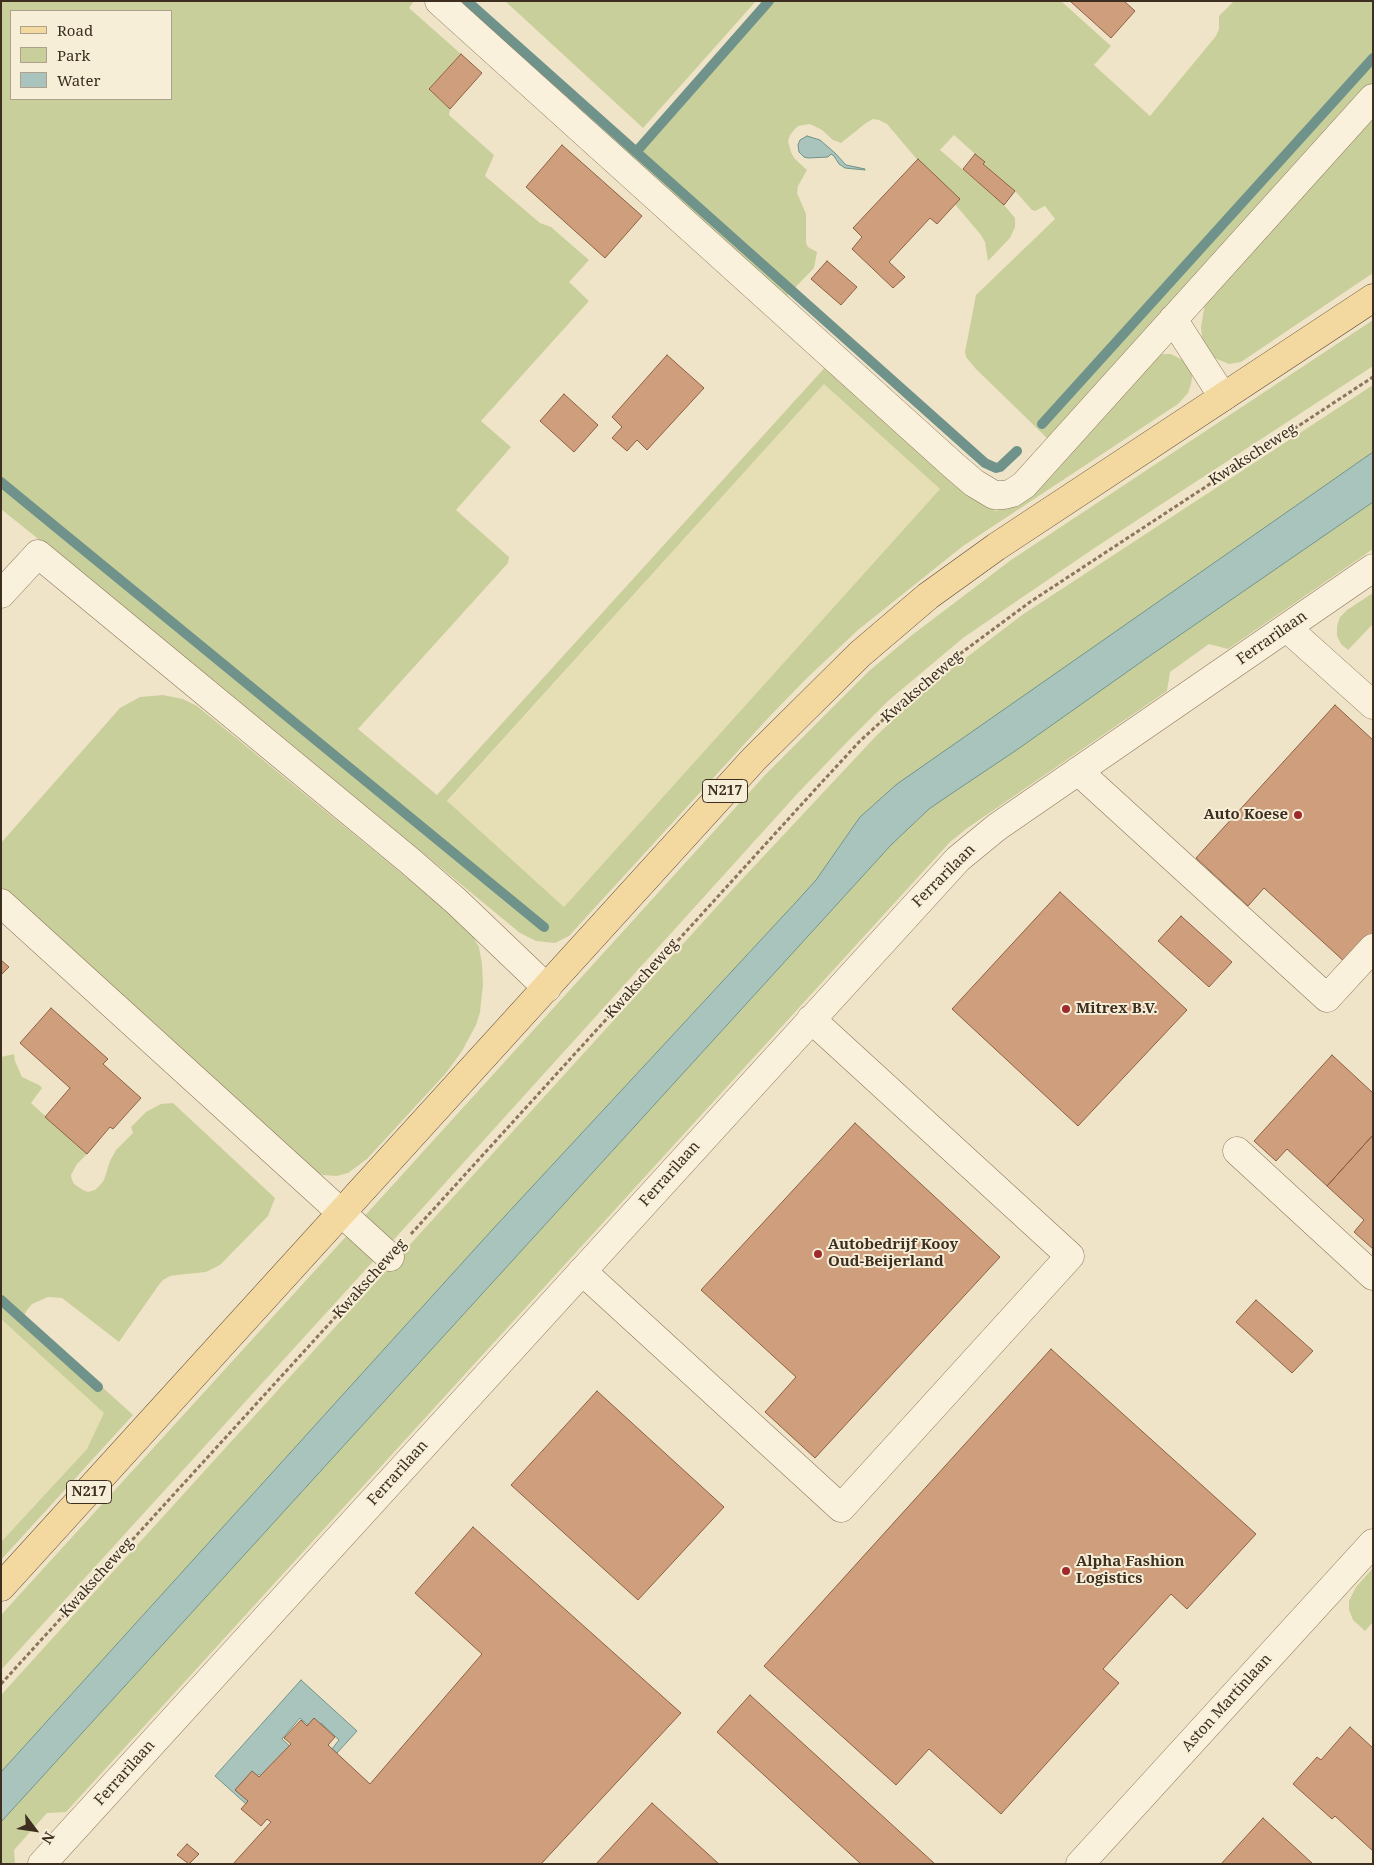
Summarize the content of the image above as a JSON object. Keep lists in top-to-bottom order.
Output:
{
  "streets": {
    "main road": ["N217"],
    "street": ["Ferrarilaan", "Aston Martinlaan"],
    "path": ["Kwakscheweg"]
  },
  "places": [
    "Auto Koese",
    "Mitrex B.V.",
    "Autobedrijf Kooy Oud-Beijerland",
    "Alpha Fashion Logistics"
  ],
  "legend": ["Road", "Park", "Water"],
  "north": "bottom right"
}
